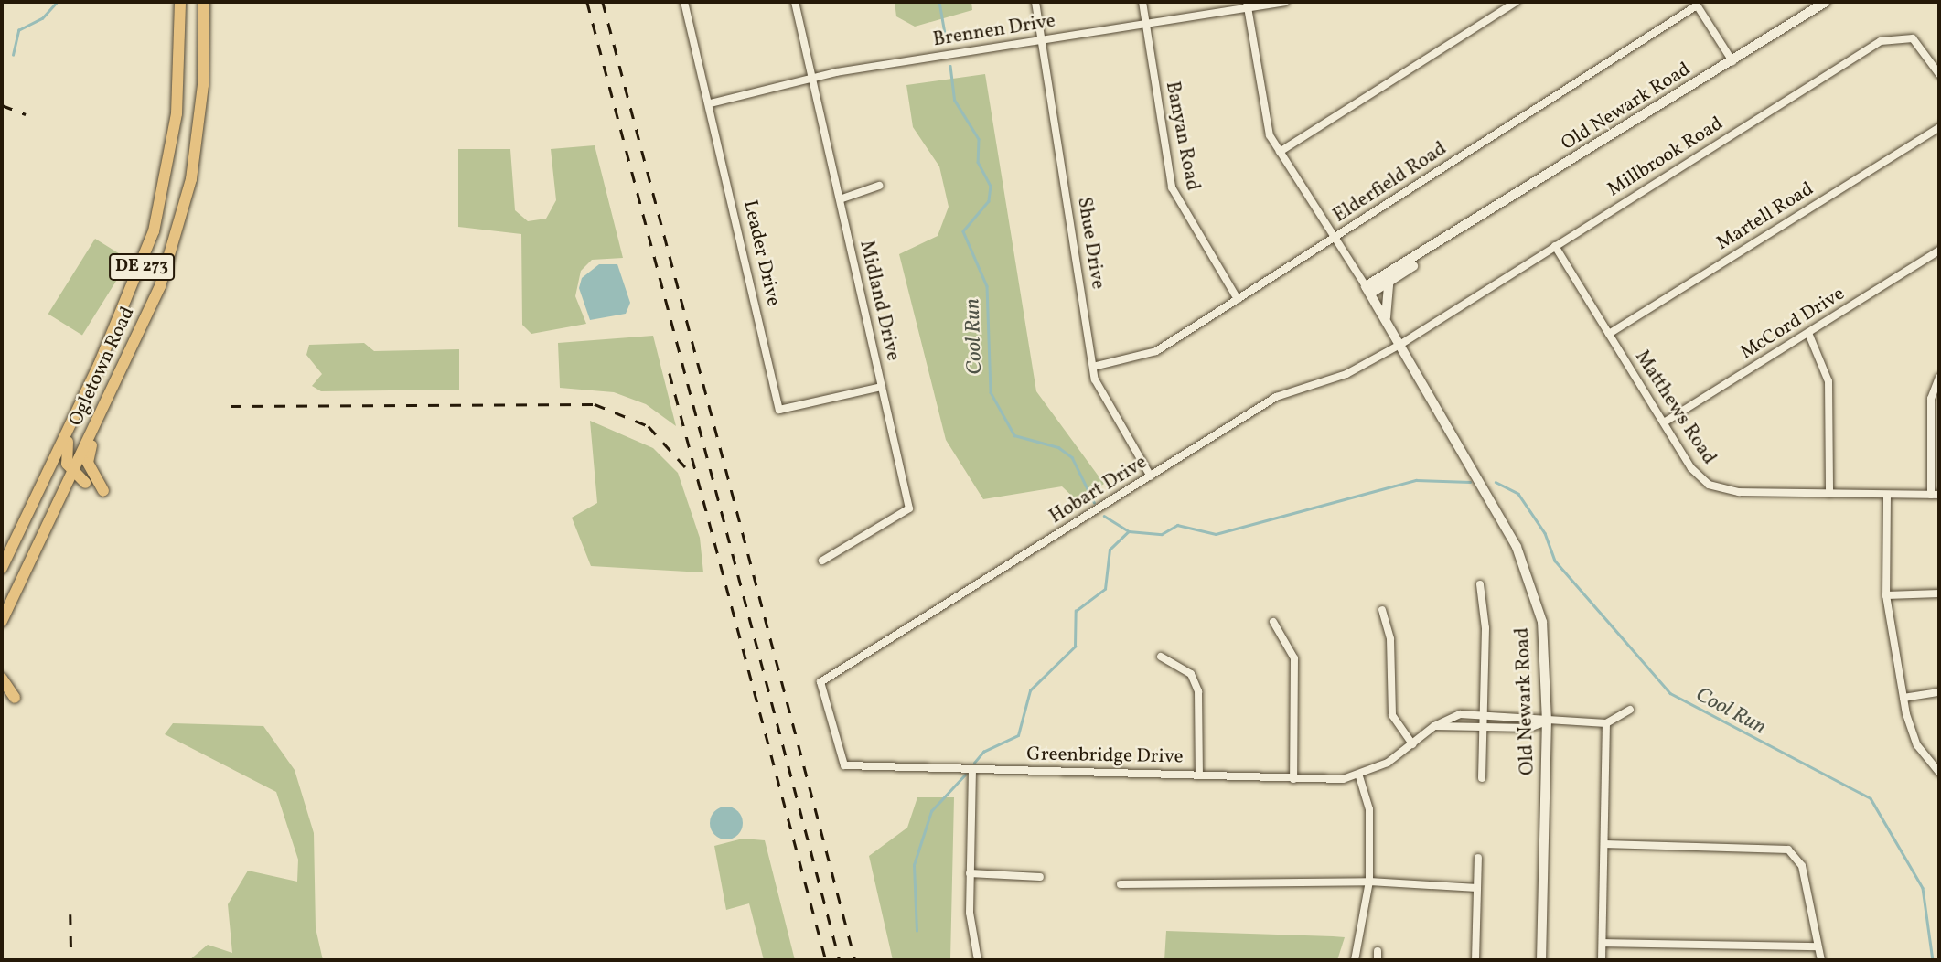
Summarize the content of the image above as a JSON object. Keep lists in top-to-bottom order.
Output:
{
  "streets": {
    "main road": ["DE 273", "Ogletown Road"],
    "street": [
      "Brennen Drive",
      "Old Newark Road",
      "Banyan Road",
      "Millbrook Road",
      "Elderfield Road",
      "Martell Road",
      "Shue Drive",
      "Leader Drive",
      "Midland Drive",
      "McCord Drive",
      "Matthews Road",
      "Hobart Drive",
      "Greenbridge Drive"
    ]
  },
  "crossings": [
    ["Brennen Drive", "Banyan Road"],
    ["Brennen Drive", "Shue Drive"],
    ["Brennen Drive", "Leader Drive"],
    ["Brennen Drive", "Midland Drive"],
    ["Old Newark Road", "Millbrook Road"],
    ["Old Newark Road", "Hobart Drive"],
    ["Old Newark Road", "Greenbridge Drive"],
    ["Banyan Road", "Elderfield Road"],
    ["Millbrook Road", "Matthews Road"],
    ["Millbrook Road", "Hobart Drive"],
    ["Elderfield Road", "Shue Drive"],
    ["Martell Road", "Matthews Road"],
    ["Shue Drive", "Hobart Drive"],
    ["Leader Drive", "Midland Drive"],
    ["McCord Drive", "Matthews Road"],
    ["Hobart Drive", "Greenbridge Drive"]
  ],
  "water": ["Cool Run"]
}
